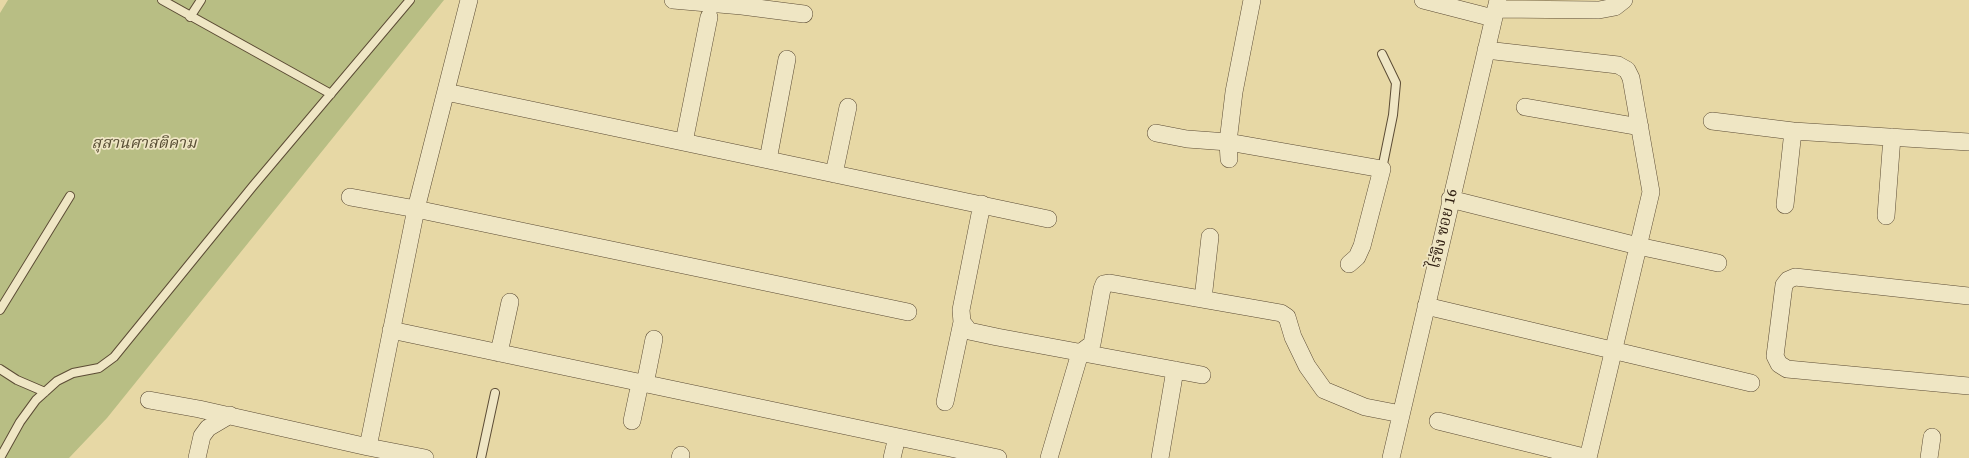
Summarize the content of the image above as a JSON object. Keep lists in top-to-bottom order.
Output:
{
  "streets": {
    "street": ["ไร่ขิง ซอย 16"]
  },
  "parks": ["สุสานศาสติคาม"]
}
